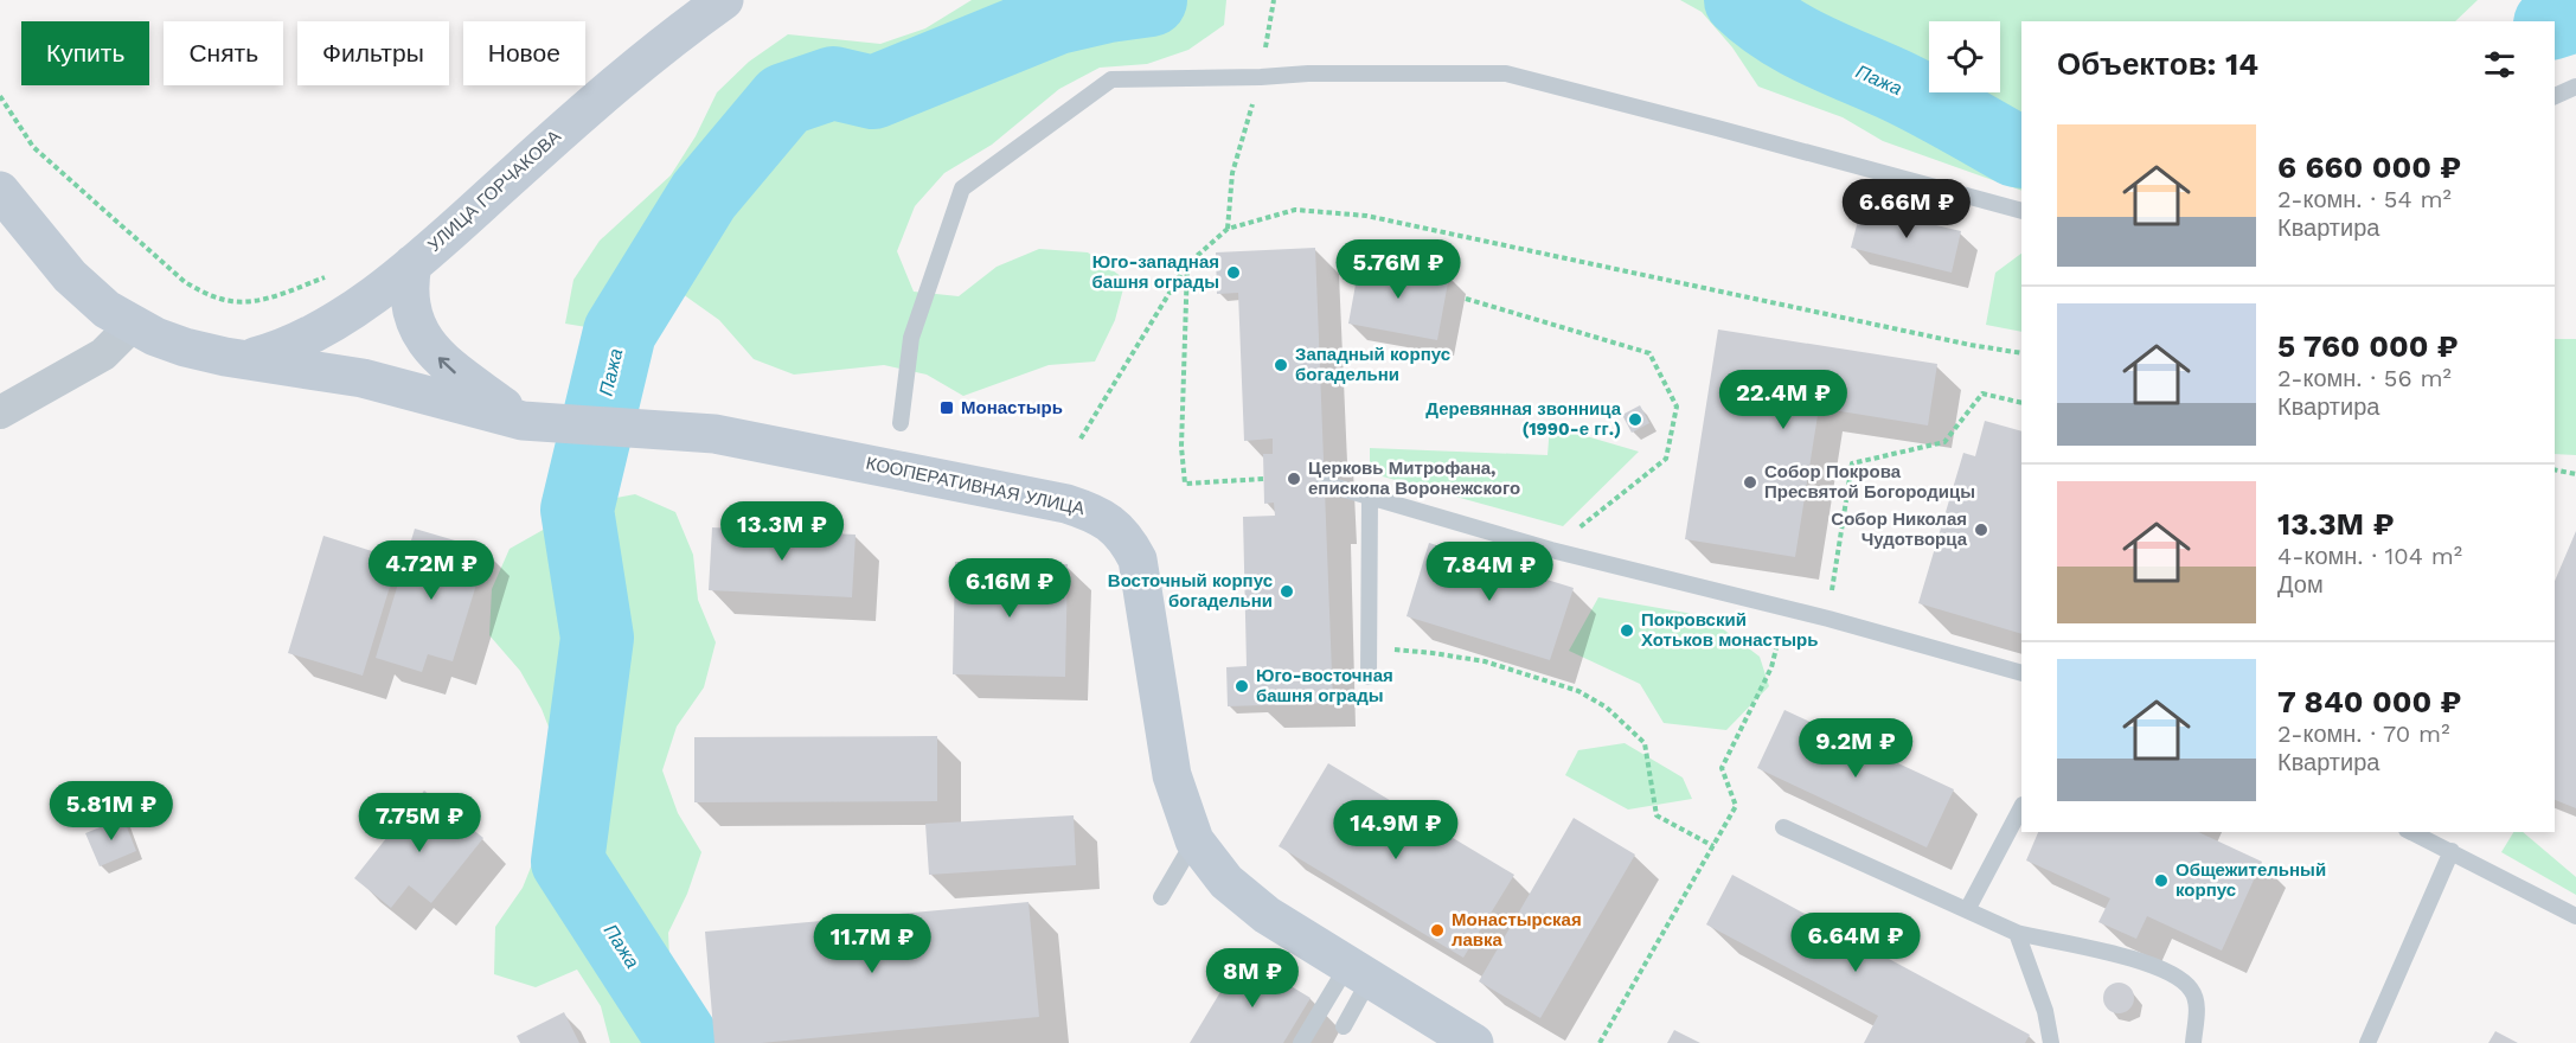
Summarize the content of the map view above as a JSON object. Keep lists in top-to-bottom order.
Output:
{
  "streets": {
    "main road": ["УЛИЦА ГОРЧАКОВА", "КООПЕРАТИВНАЯ УЛИЦА"]
  },
  "crossings": [
    ["УЛИЦА ГОРЧАКОВА", "КООПЕРАТИВНАЯ УЛИЦА"]
  ],
  "water": ["Пажа"],
  "places": {
    "other": [
      "Юго-западная башня ограды",
      "Западный корпус богадельни",
      "Деревянная звонница (1990-е гг.)",
      "Церковь Митрофана, епископа Воронежского",
      "Собор Покрова Пресвятой Богородицы",
      "Собор Николая Чудотворца",
      "Восточный корпус богадельни",
      "Покровский Хотьков монастырь",
      "Юго-восточная башня ограды",
      "Общежительный корпус",
      "Монастырская лавка"
    ],
    "transit": ["Монастырь"]
  },
  "page": {
    "chip": [
      "Купить",
      "Снять",
      "Фильтры",
      "Новое"
    ],
    "heading": "Объектов: 14",
    "list": [
      {
        "name": "6 660 000 ₽",
        "note": "2-комн. · 54 m² · Квартира"
      },
      {
        "name": "5 760 000 ₽",
        "note": "2-комн. · 56 m² · Квартира"
      },
      {
        "name": "13.3M ₽",
        "note": "4-комн. · 104 m² · Дом"
      },
      {
        "name": "7 840 000 ₽",
        "note": "2-комн. · 70 m² · Квартира"
      }
    ],
    "price": [
      "6.66M ₽",
      "5.76M ₽",
      "22.4M ₽",
      "13.3M ₽",
      "4.72M ₽",
      "7.84M ₽",
      "6.16M ₽",
      "9.2M ₽",
      "5.81M ₽",
      "7.75M ₽",
      "14.9M ₽",
      "6.64M ₽",
      "11.7M ₽",
      "8M ₽"
    ]
  }
}
